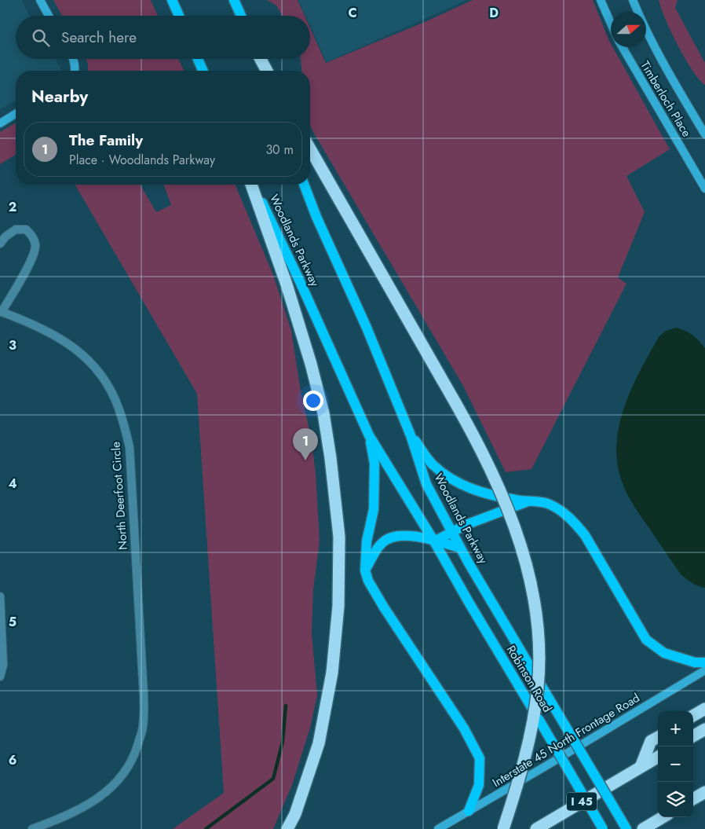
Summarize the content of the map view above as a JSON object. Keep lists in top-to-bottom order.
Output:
{
  "streets": {
    "highway": ["I 45"],
    "main road": ["Woodlands Parkway", "Robinson Road"],
    "street": ["Timberloch Place", "North Deerfoot Circle", "Interstate 45 North Frontage Road"]
  },
  "crossings": [
    ["Woodlands Parkway", "Robinson Road"]
  ],
  "north": "right",
  "page": {
    "search": "Search here",
    "heading": "Nearby",
    "list": [
      {
        "mark": "1",
        "name": "The Family",
        "note": "Place · Woodlands Parkway",
        "value": "30 m"
      }
    ],
    "pins": "1",
    "map_buttons": ["+", "−"]
  },
  "grid": {
    "columns": ["C", "D"],
    "rows": [
      "2",
      "3",
      "4",
      "5",
      "6"
    ]
  }
}
